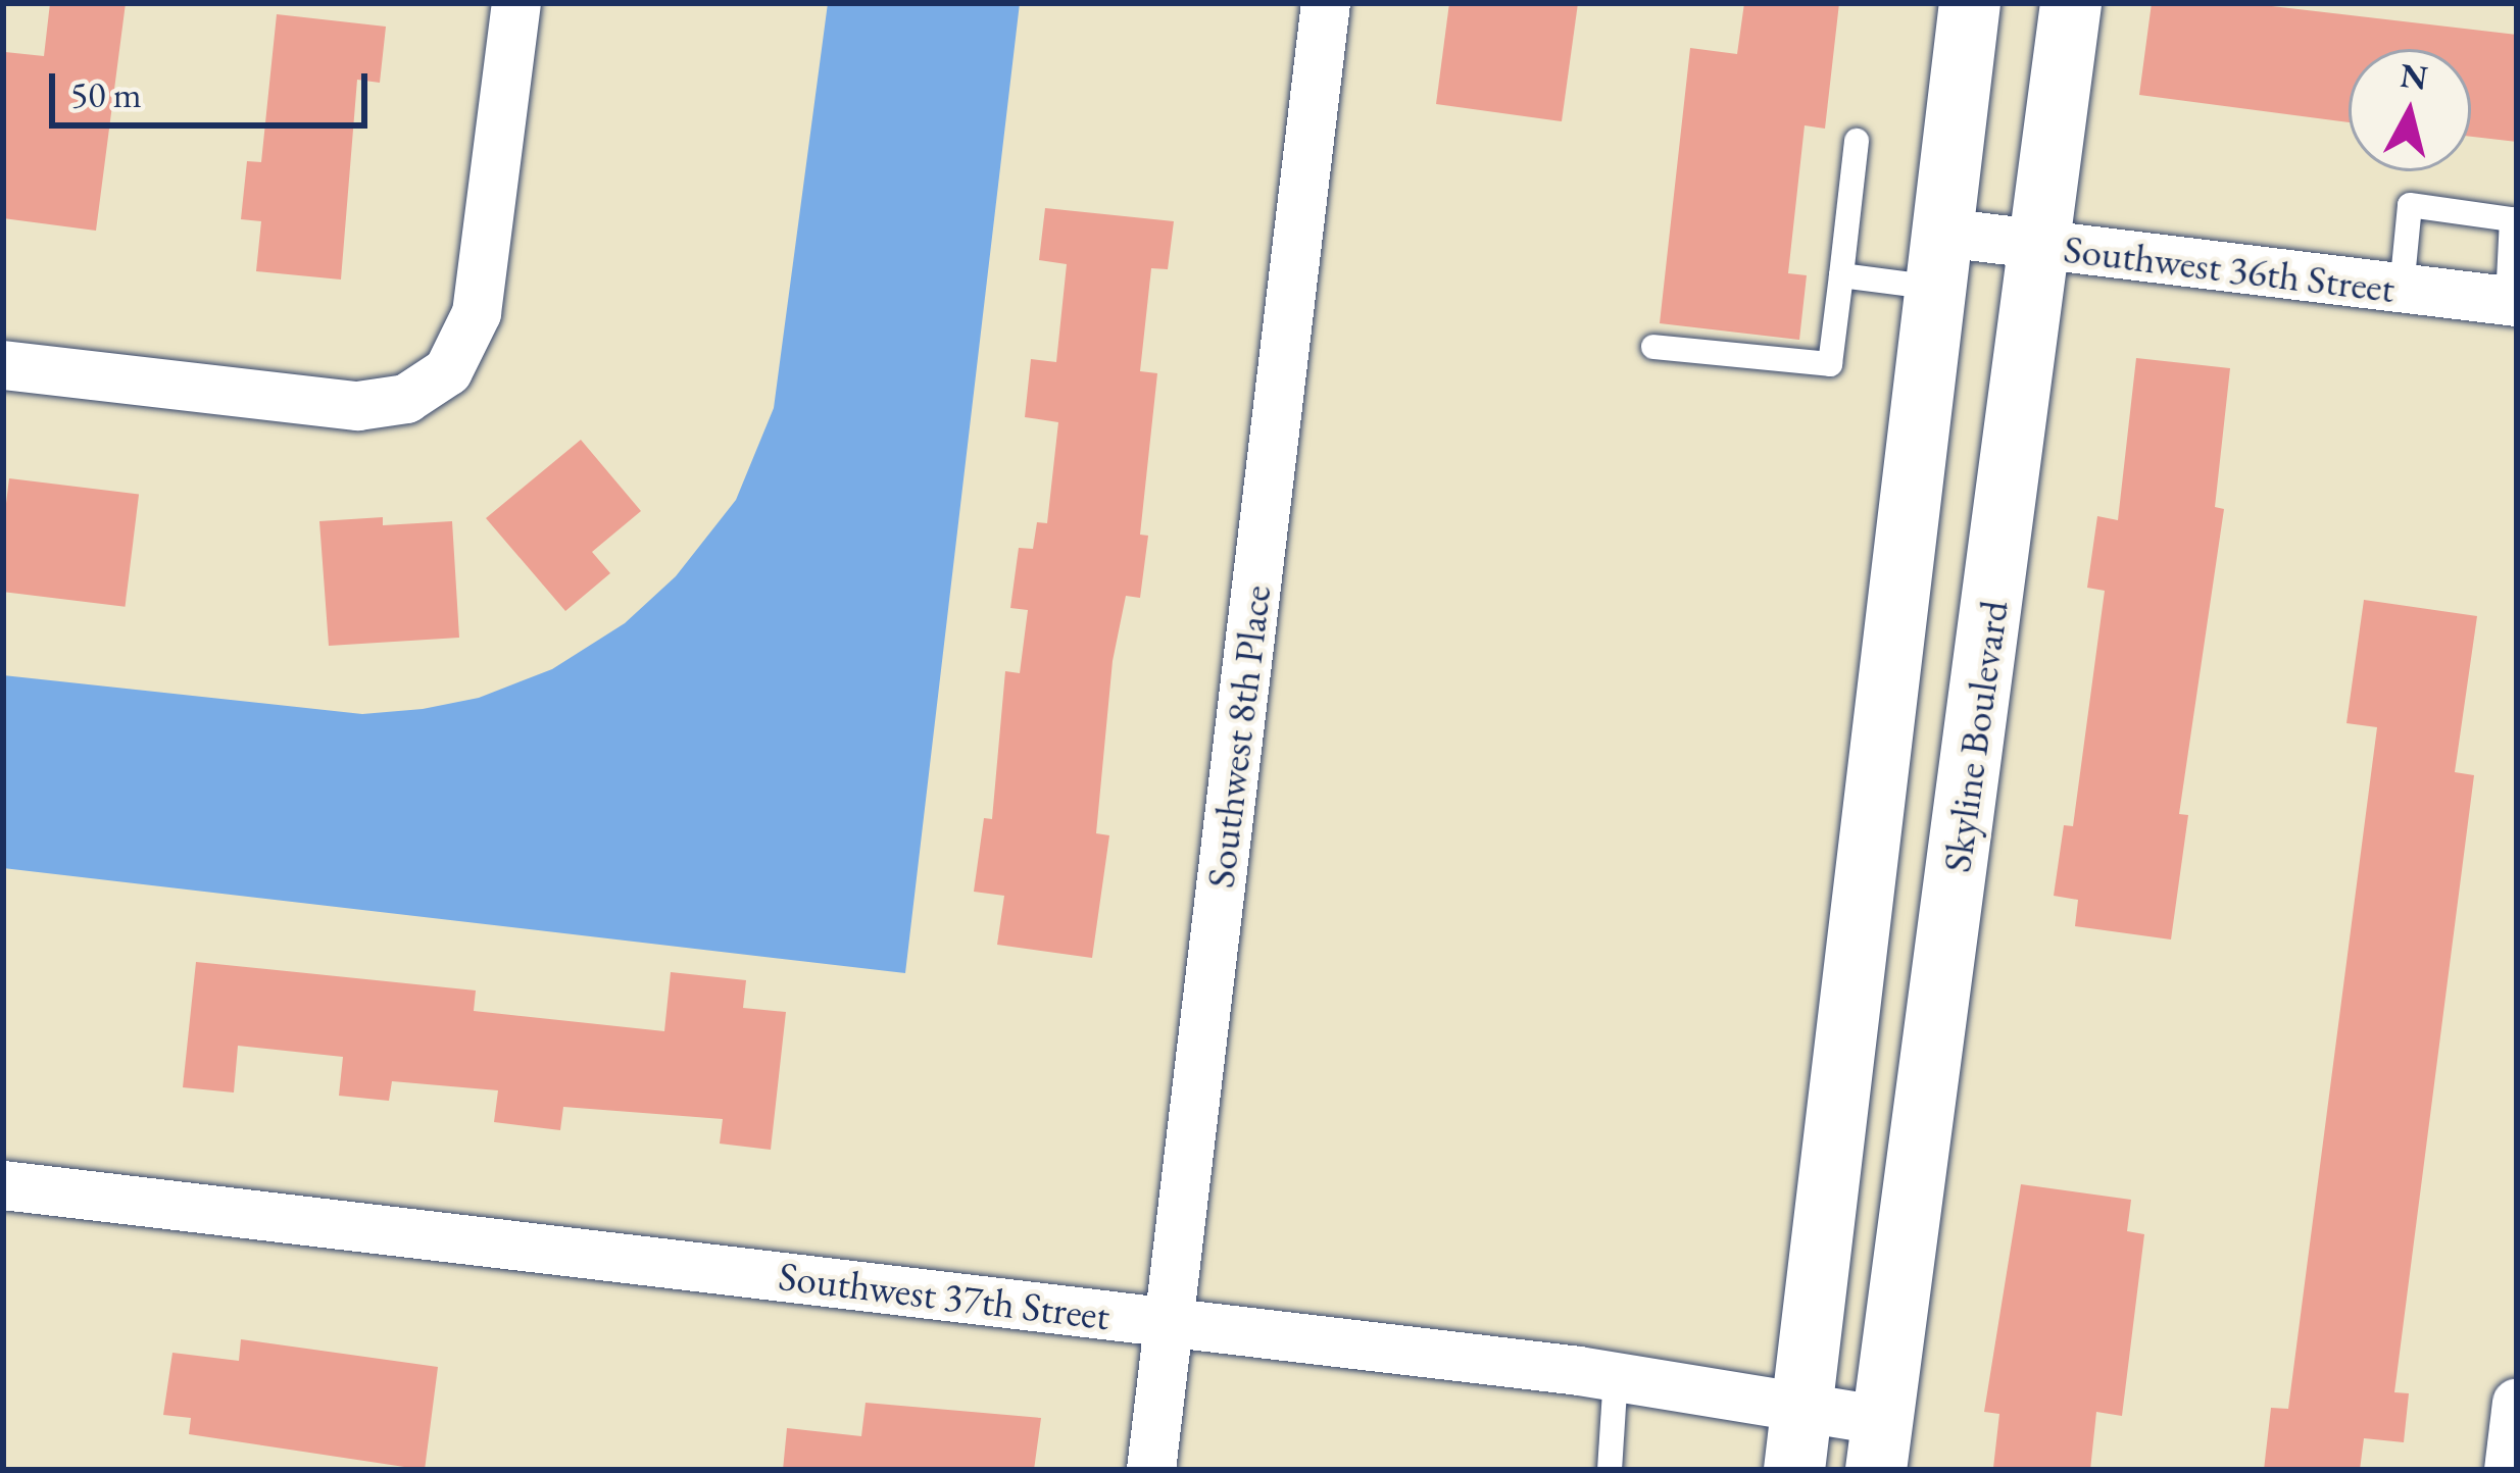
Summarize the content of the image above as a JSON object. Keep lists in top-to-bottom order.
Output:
{
  "streets": {
    "street": [
      "Southwest 36th Street",
      "Southwest 8th Place",
      "Skyline Boulevard",
      "Southwest 37th Street"
    ]
  },
  "crossings": [
    ["Southwest 36th Street", "Skyline Boulevard"],
    ["Southwest 8th Place", "Southwest 37th Street"],
    ["Skyline Boulevard", "Southwest 37th Street"]
  ],
  "scale_bar": "50 m",
  "north": "top"
}
